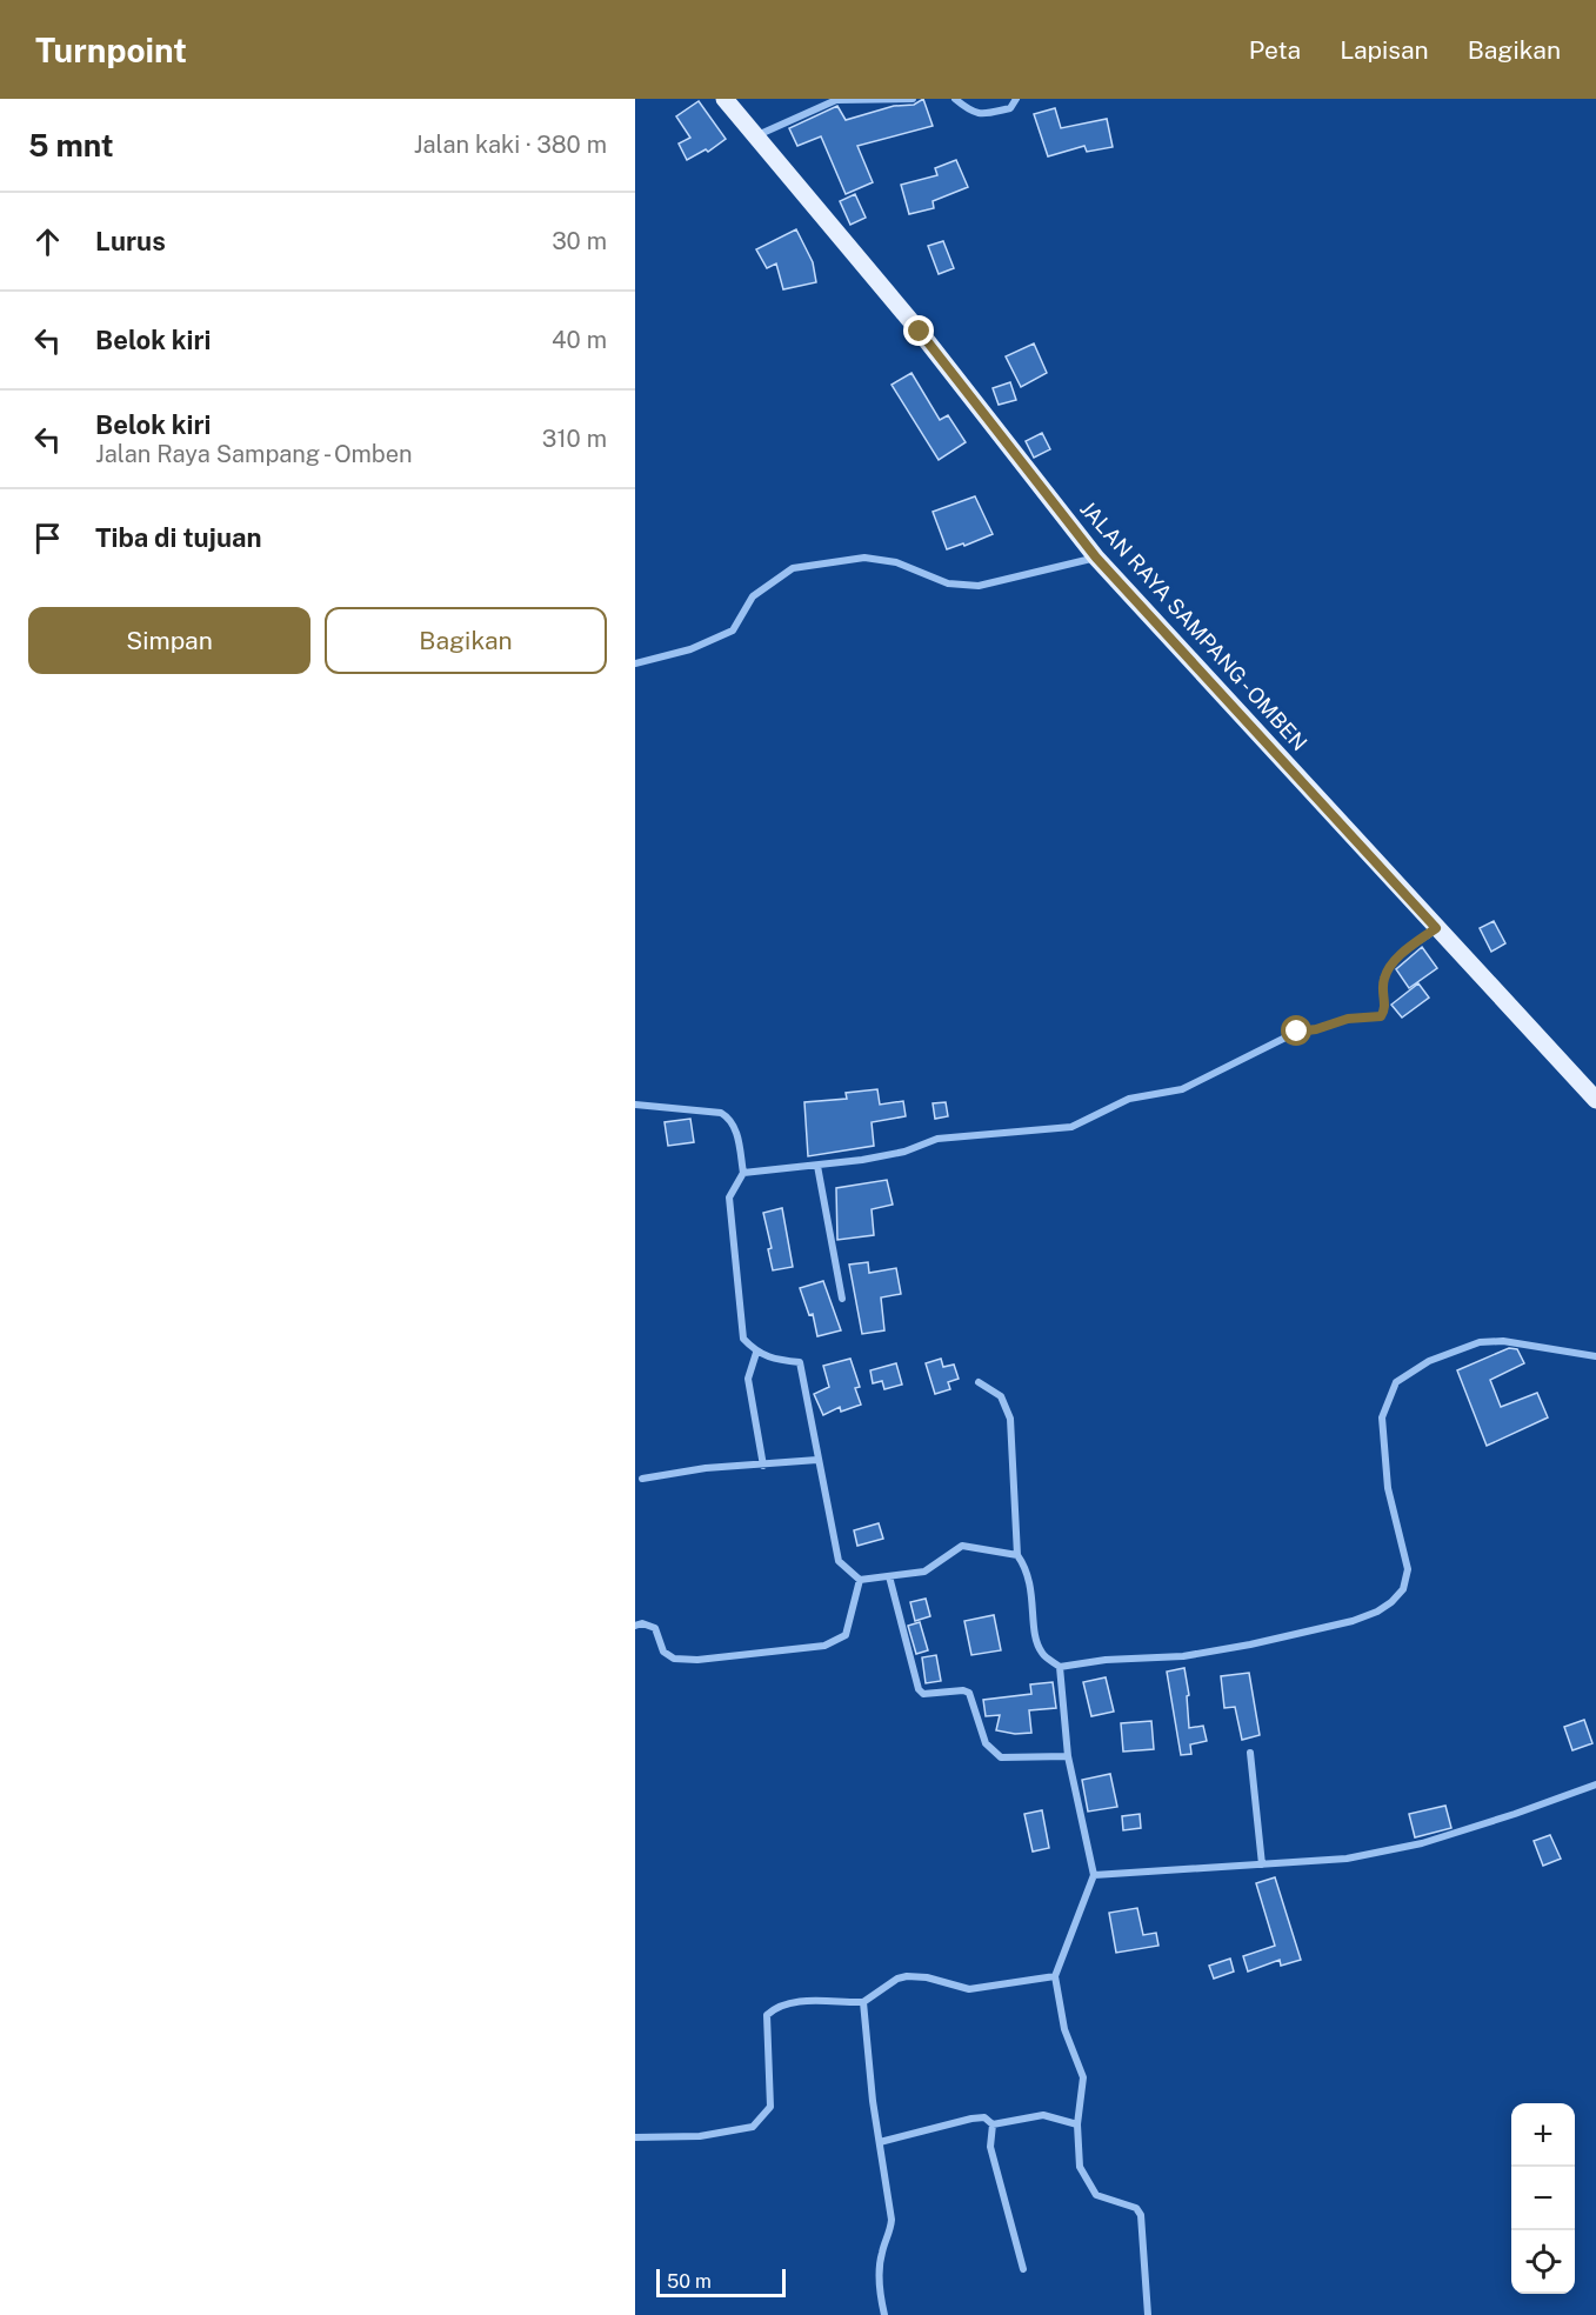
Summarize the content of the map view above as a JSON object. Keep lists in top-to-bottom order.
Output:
{
  "streets": {
    "main road": ["JALAN RAYA SAMPANG - OMBEN"]
  },
  "scale_bar": "50 m",
  "page": {
    "header": "Turnpoint",
    "nav": ["Peta", "Lapisan", "Bagikan"],
    "heading": ["5 mnt", "Jalan kaki · 380 m"],
    "list": [
      ["Lurus", "30 m"],
      ["Belok kiri", "40 m"],
      ["Belok kiri", "Jalan Raya Sampang - Omben", "310 m"],
      "Tiba di tujuan"
    ],
    "buttons": ["Simpan", "Bagikan"],
    "map_buttons": ["+", "−"],
    "scale": "50 m"
  }
}
